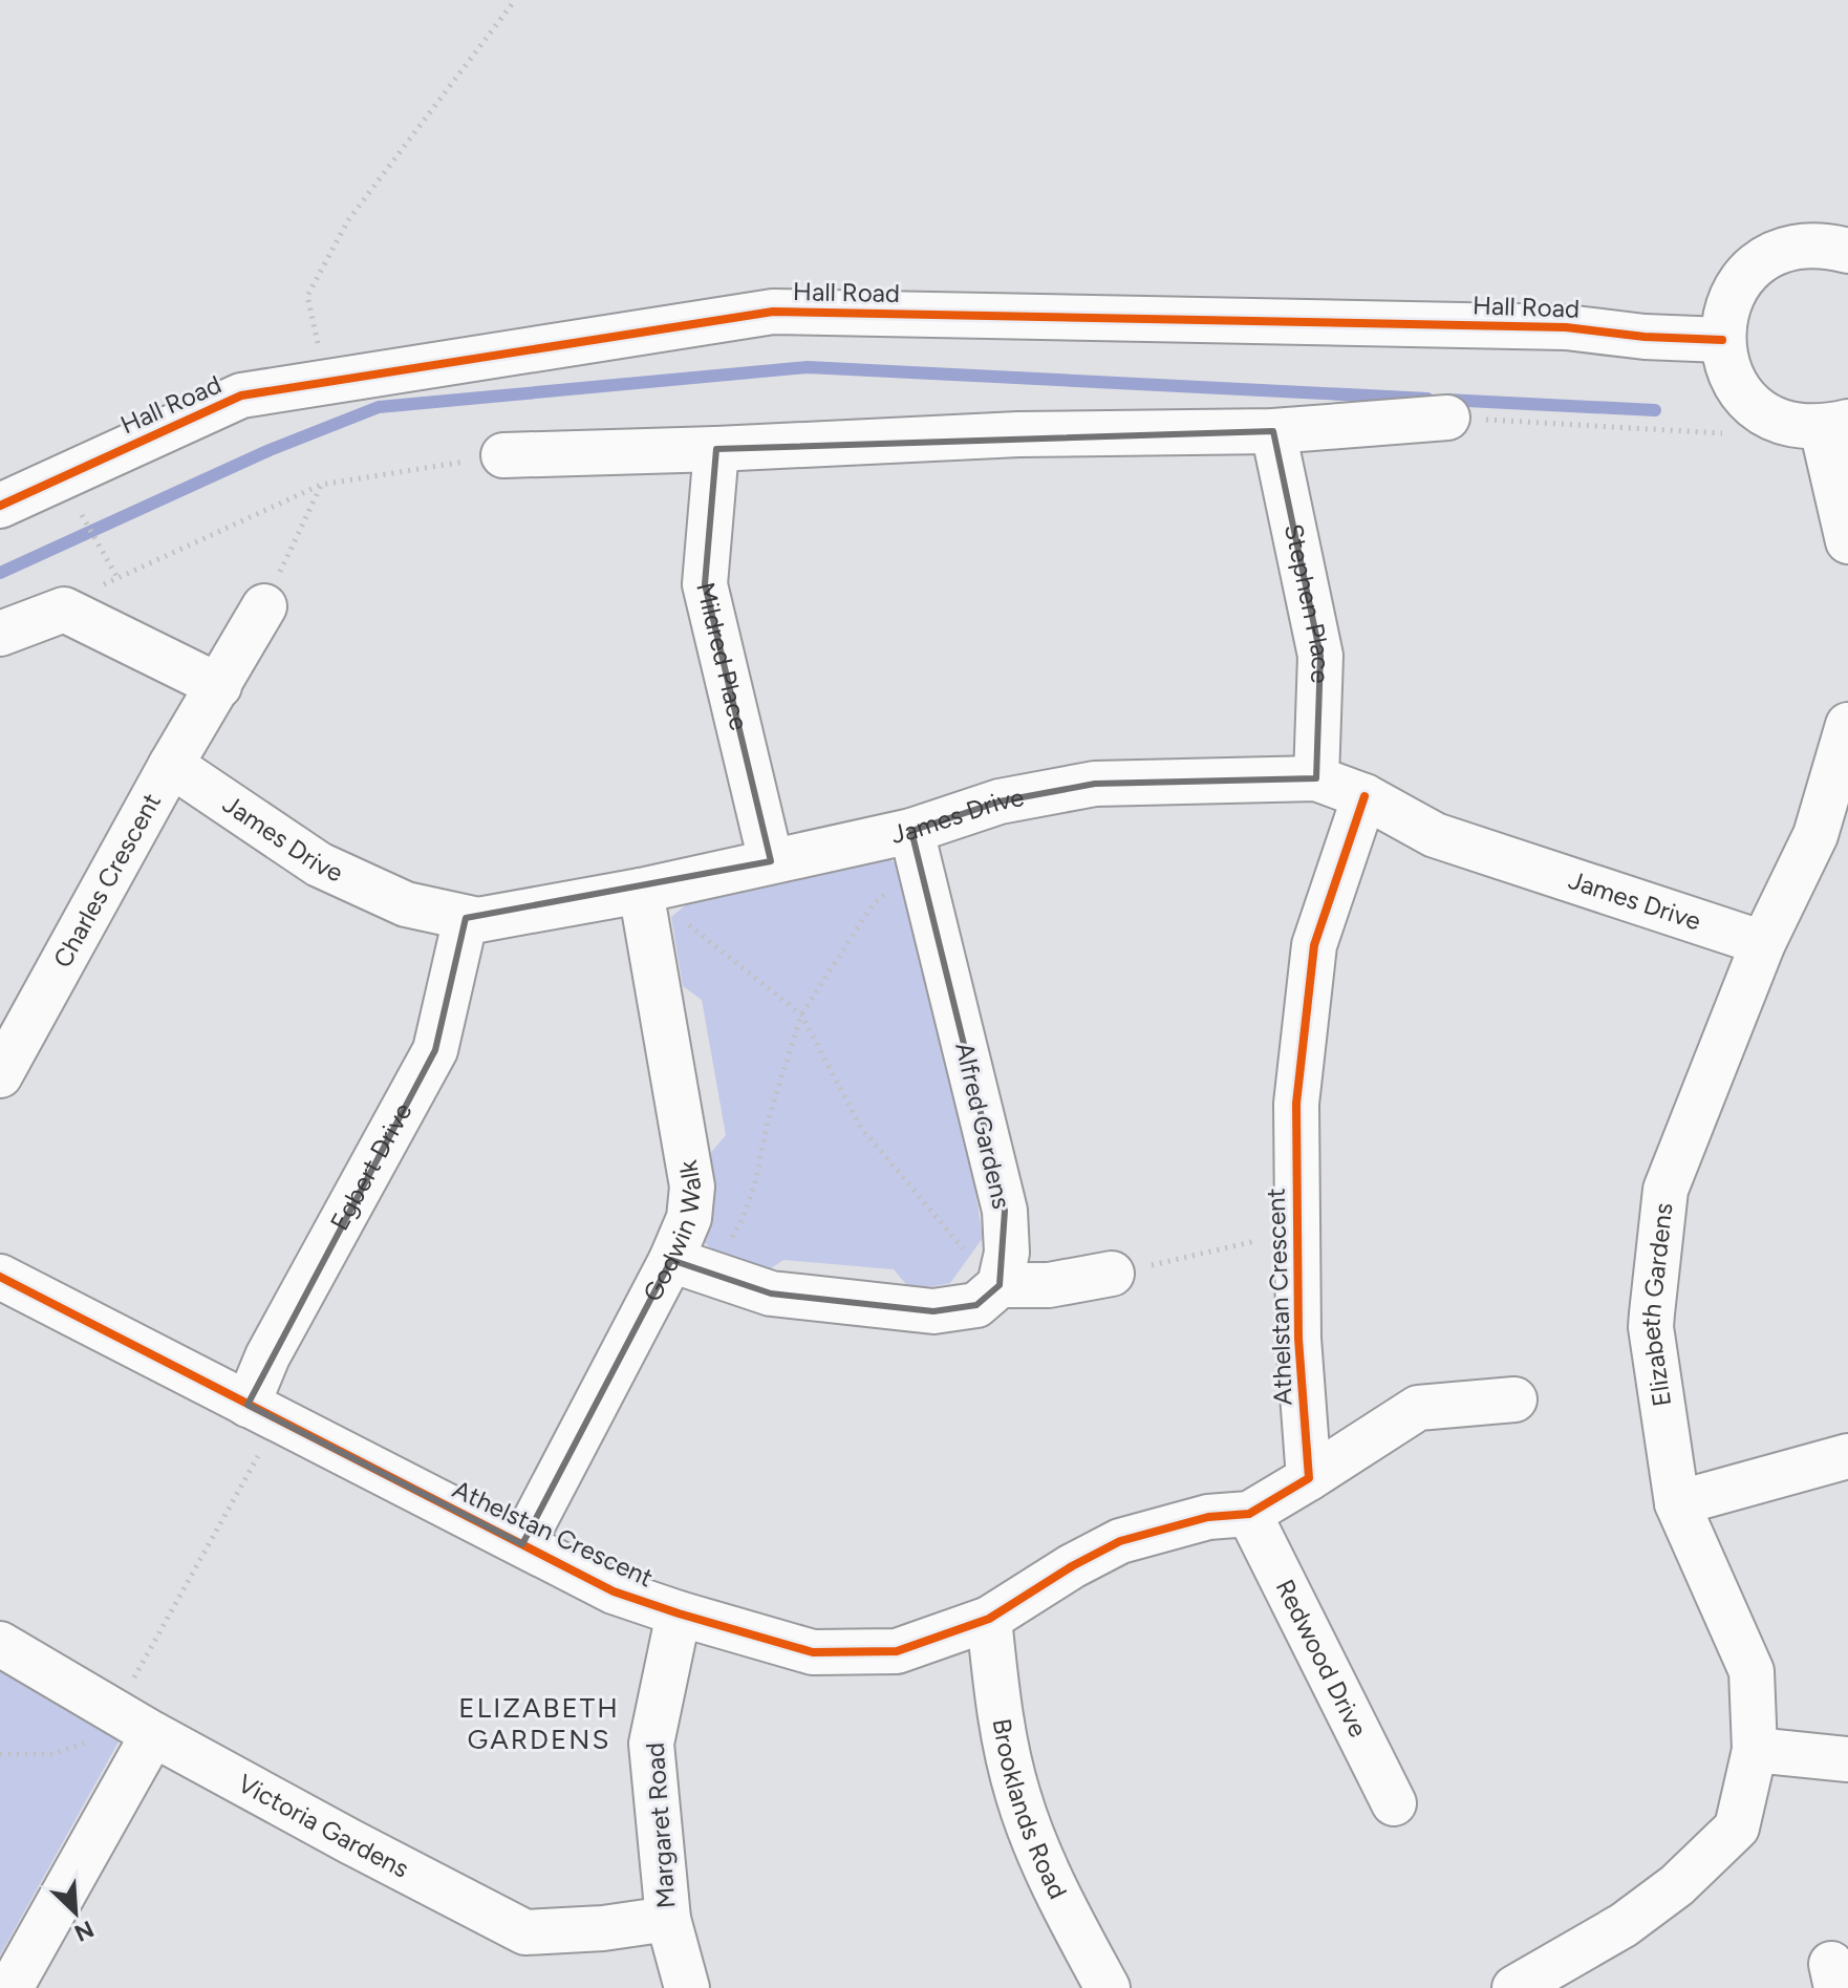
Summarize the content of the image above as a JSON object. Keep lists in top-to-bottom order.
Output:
{
  "streets": {
    "street": [
      "Hall Road",
      "Stephen Place",
      "Mildred Place",
      "James Drive",
      "Charles Crescent",
      "Alfred Gardens",
      "Egbert Drive",
      "Godwin Walk",
      "Athelstan Crescent",
      "Elizabeth Gardens",
      "Redwood Drive",
      "Brooklands Road",
      "Margaret Road",
      "Victoria Gardens"
    ]
  },
  "crossings": [
    ["Stephen Place", "James Drive"],
    ["Mildred Place", "James Drive"],
    ["James Drive", "Charles Crescent"],
    ["James Drive", "Alfred Gardens"],
    ["James Drive", "Egbert Drive"],
    ["James Drive", "Godwin Walk"],
    ["James Drive", "Athelstan Crescent"],
    ["James Drive", "Elizabeth Gardens"],
    ["Egbert Drive", "Athelstan Crescent"],
    ["Godwin Walk", "Athelstan Crescent"],
    ["Athelstan Crescent", "Redwood Drive"],
    ["Athelstan Crescent", "Brooklands Road"],
    ["Athelstan Crescent", "Margaret Road"],
    ["Margaret Road", "Victoria Gardens"]
  ],
  "districts": ["ELIZABETH GARDENS"],
  "north": "bottom right"
}
